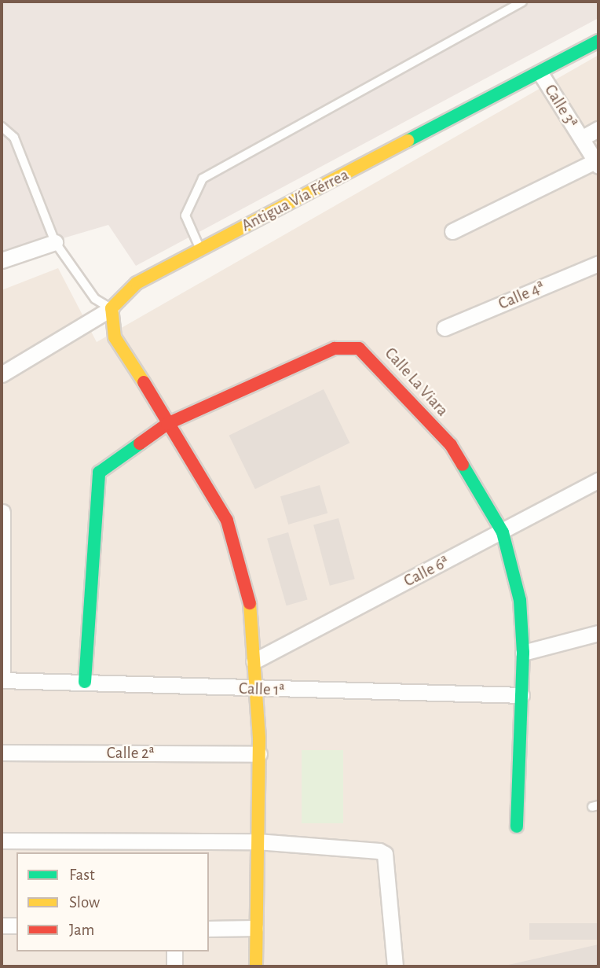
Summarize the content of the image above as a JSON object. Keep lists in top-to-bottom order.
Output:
{
  "streets": {
    "street": [
      "Calle 3ª",
      "Antigua Vía Férrea",
      "Calle 4ª",
      "Calle La Viara",
      "Calle 6ª",
      "Calle 1ª",
      "Calle 2ª"
    ]
  },
  "crossings": [
    ["Calle 3ª", "Antigua Vía Férrea"],
    ["Calle La Viara", "Calle 6ª"],
    ["Calle La Viara", "Calle 1ª"]
  ],
  "legend": ["Fast", "Slow", "Jam"]
}
